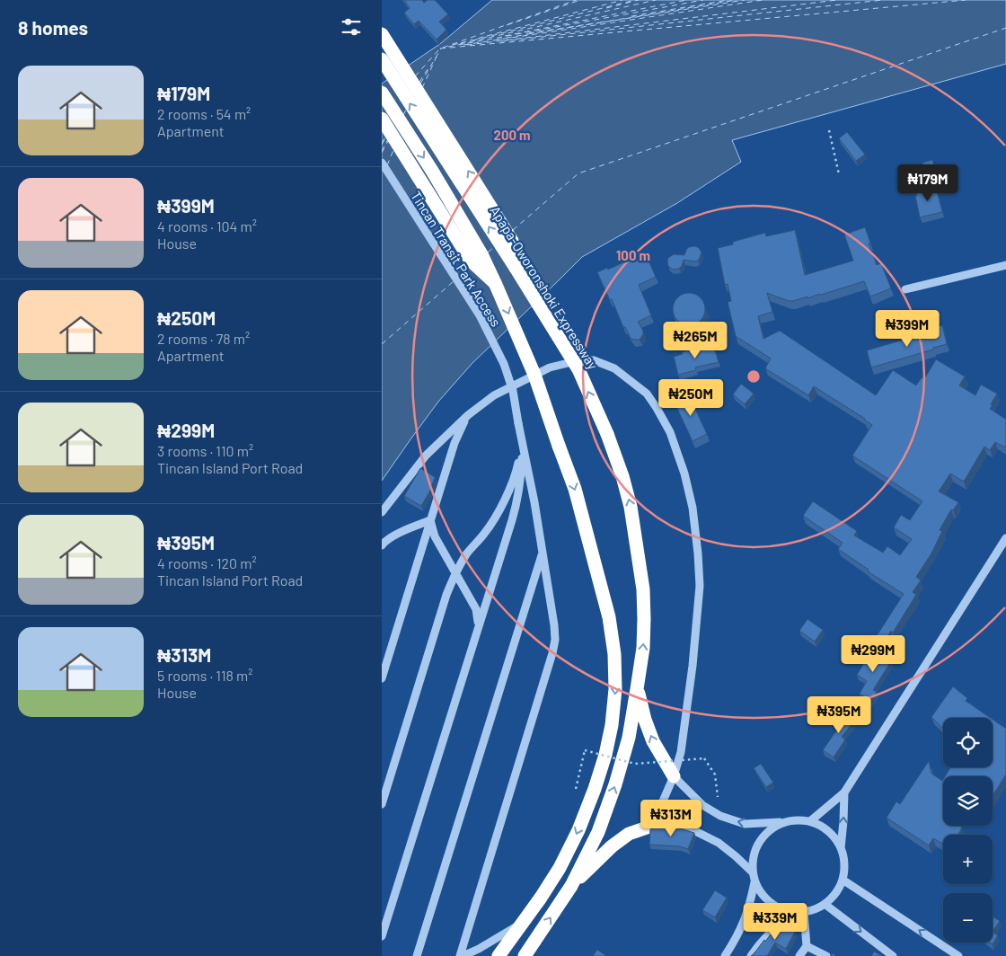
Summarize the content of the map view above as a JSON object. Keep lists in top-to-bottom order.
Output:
{
  "streets": {
    "highway": ["Apapa-Oworonshoki Expressway"],
    "street": ["Tincan Transit Park Access"]
  },
  "page": {
    "heading": "8 homes",
    "list": [
      {
        "name": "₦179M",
        "note": "2 rooms · 54 m² · Apartment"
      },
      {
        "name": "₦399M",
        "note": "4 rooms · 104 m² · House"
      },
      {
        "name": "₦250M",
        "note": "2 rooms · 78 m² · Apartment"
      },
      {
        "name": "₦299M",
        "note": "3 rooms · 110 m² · Tincan Island Port Road"
      },
      {
        "name": "₦395M",
        "note": "4 rooms · 120 m² · Tincan Island Port Road"
      },
      {
        "name": "₦313M",
        "note": "5 rooms · 118 m² · House"
      }
    ],
    "price": [
      "₦179M",
      "₦399M",
      "₦265M",
      "₦250M",
      "₦299M",
      "₦395M",
      "₦313M",
      "₦339M"
    ],
    "map_buttons": ["+", "−"]
  },
  "rings": ["200 m", "100 m"]
}
